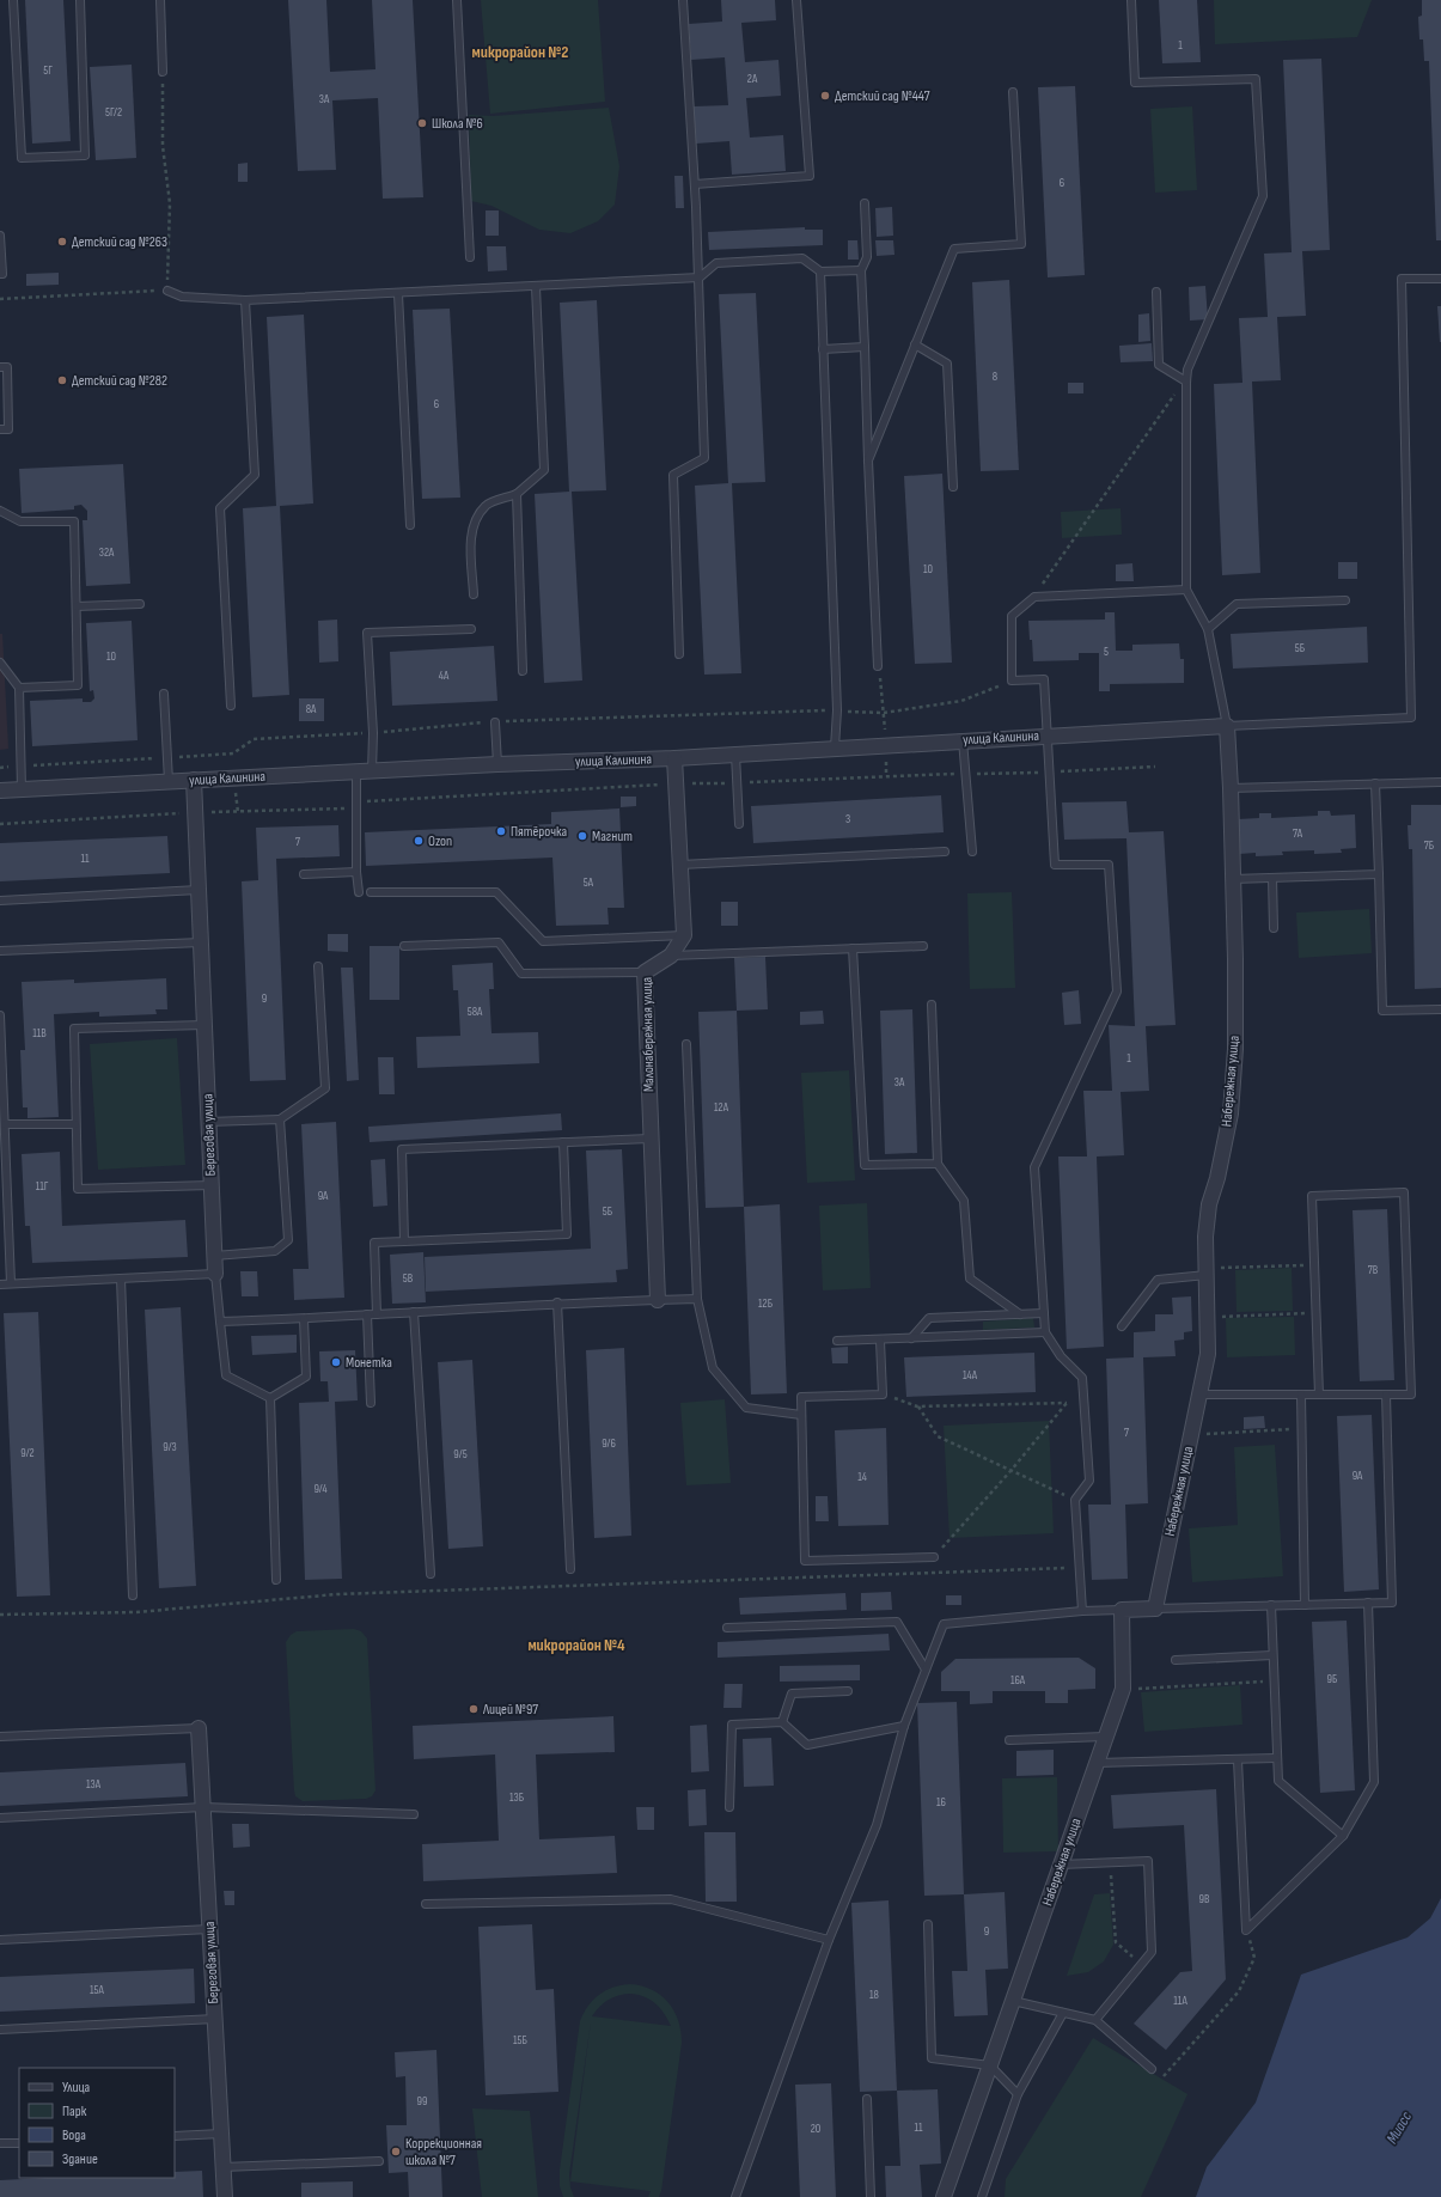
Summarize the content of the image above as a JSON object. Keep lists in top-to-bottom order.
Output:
{
  "streets": {
    "street": [
      "улица Калинина",
      "Малонабережная улица",
      "Набережная улица",
      "Береговая улица"
    ]
  },
  "crossings": [
    ["улица Калинина", "Набережная улица"],
    ["улица Калинина", "Береговая улица"]
  ],
  "districts": ["микрорайон №2", "микрорайон №4"],
  "water": ["Миасс"],
  "places": [
    "Детский сад №447",
    "Школа №6",
    "Детский сад №263",
    "Детский сад №282",
    "Пятёрочка",
    "Магнит",
    "Ozon",
    "Монетка",
    "Лицей №97",
    "Коррекционная школа №7"
  ],
  "house_numbers": [
    "1",
    "5Г",
    "2А",
    "3А",
    "5Г/2",
    "6",
    "8",
    "6",
    "32А",
    "10",
    "5Б",
    "5",
    "10",
    "4А",
    "8А",
    "3",
    "7А",
    "7",
    "7Б",
    "11",
    "5А",
    "9",
    "58А",
    "11В",
    "1",
    "3А",
    "12А",
    "11Г",
    "9А",
    "5Б",
    "7В",
    "5В",
    "12Б",
    "14А",
    "7",
    "9/6",
    "9/3",
    "9/2",
    "9/5",
    "9А",
    "14",
    "9/4",
    "9Б",
    "16А",
    "13А",
    "13Б",
    "16",
    "9В",
    "9",
    "15А",
    "18",
    "11А",
    "15Б",
    "99",
    "11",
    "20"
  ],
  "legend": [
    "Улица",
    "Парк",
    "Вода",
    "Здание"
  ]
}
